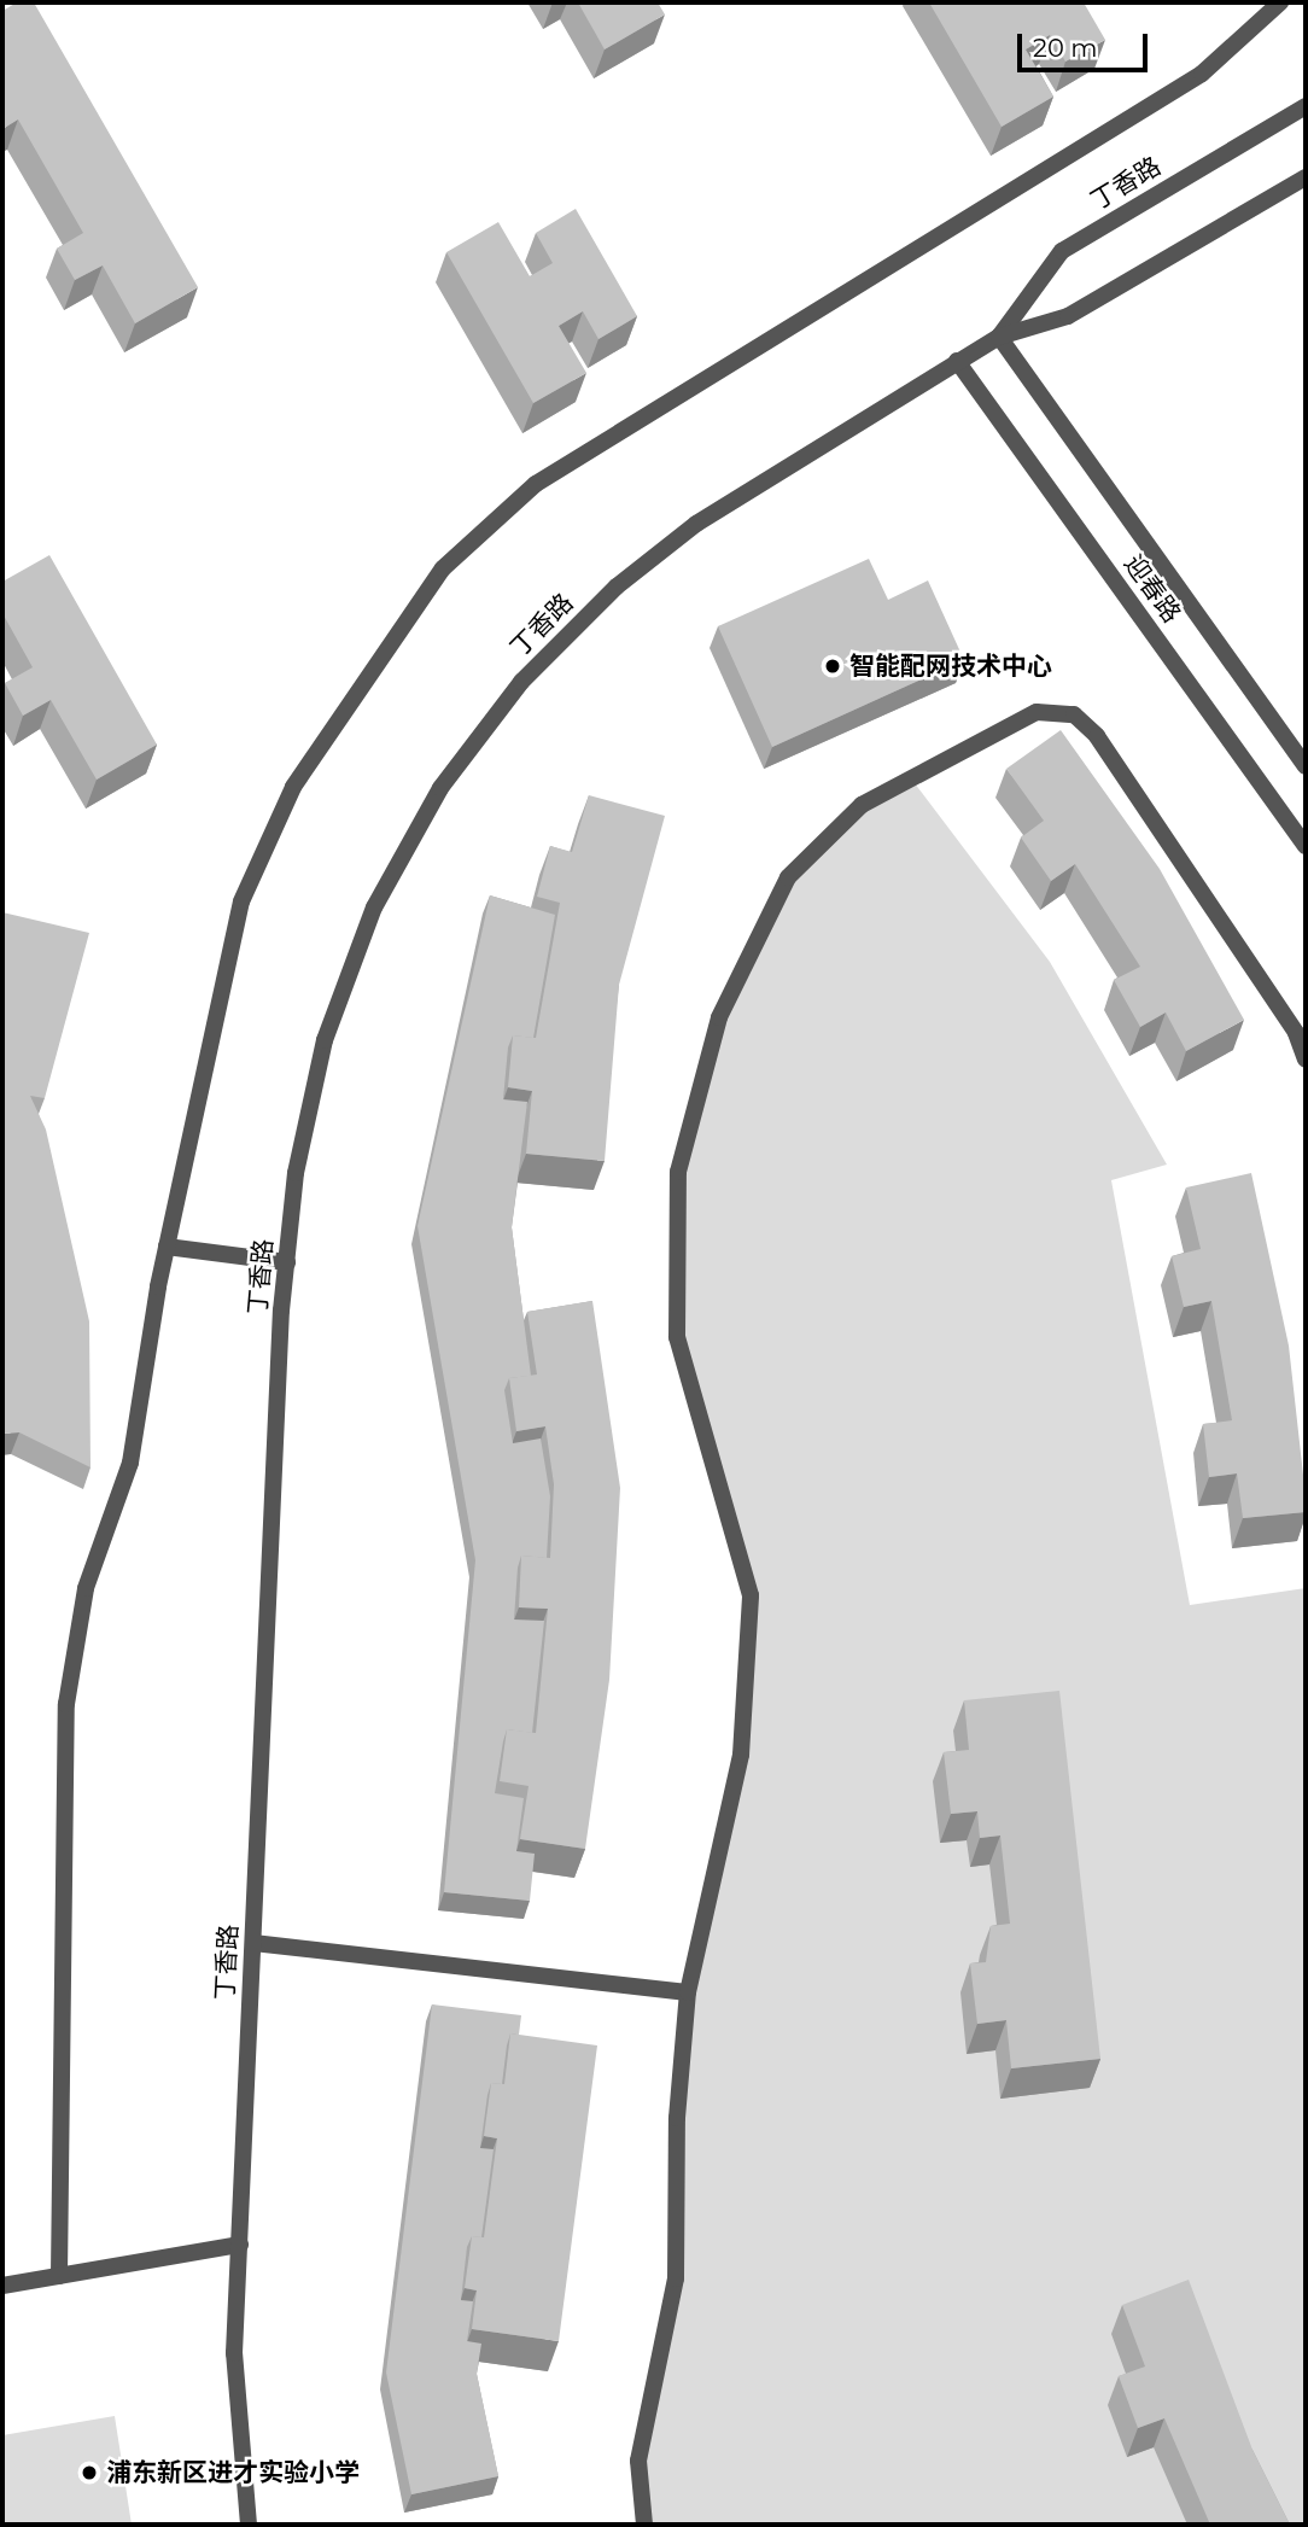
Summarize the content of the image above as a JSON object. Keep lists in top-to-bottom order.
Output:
{
  "streets": {
    "street": ["丁香路", "迎春路"]
  },
  "crossings": [
    ["丁香路", "迎春路"]
  ],
  "places": ["智能配网技术中心", "浦东新区进才实验小学"],
  "scale_bar": "20 m"
}
